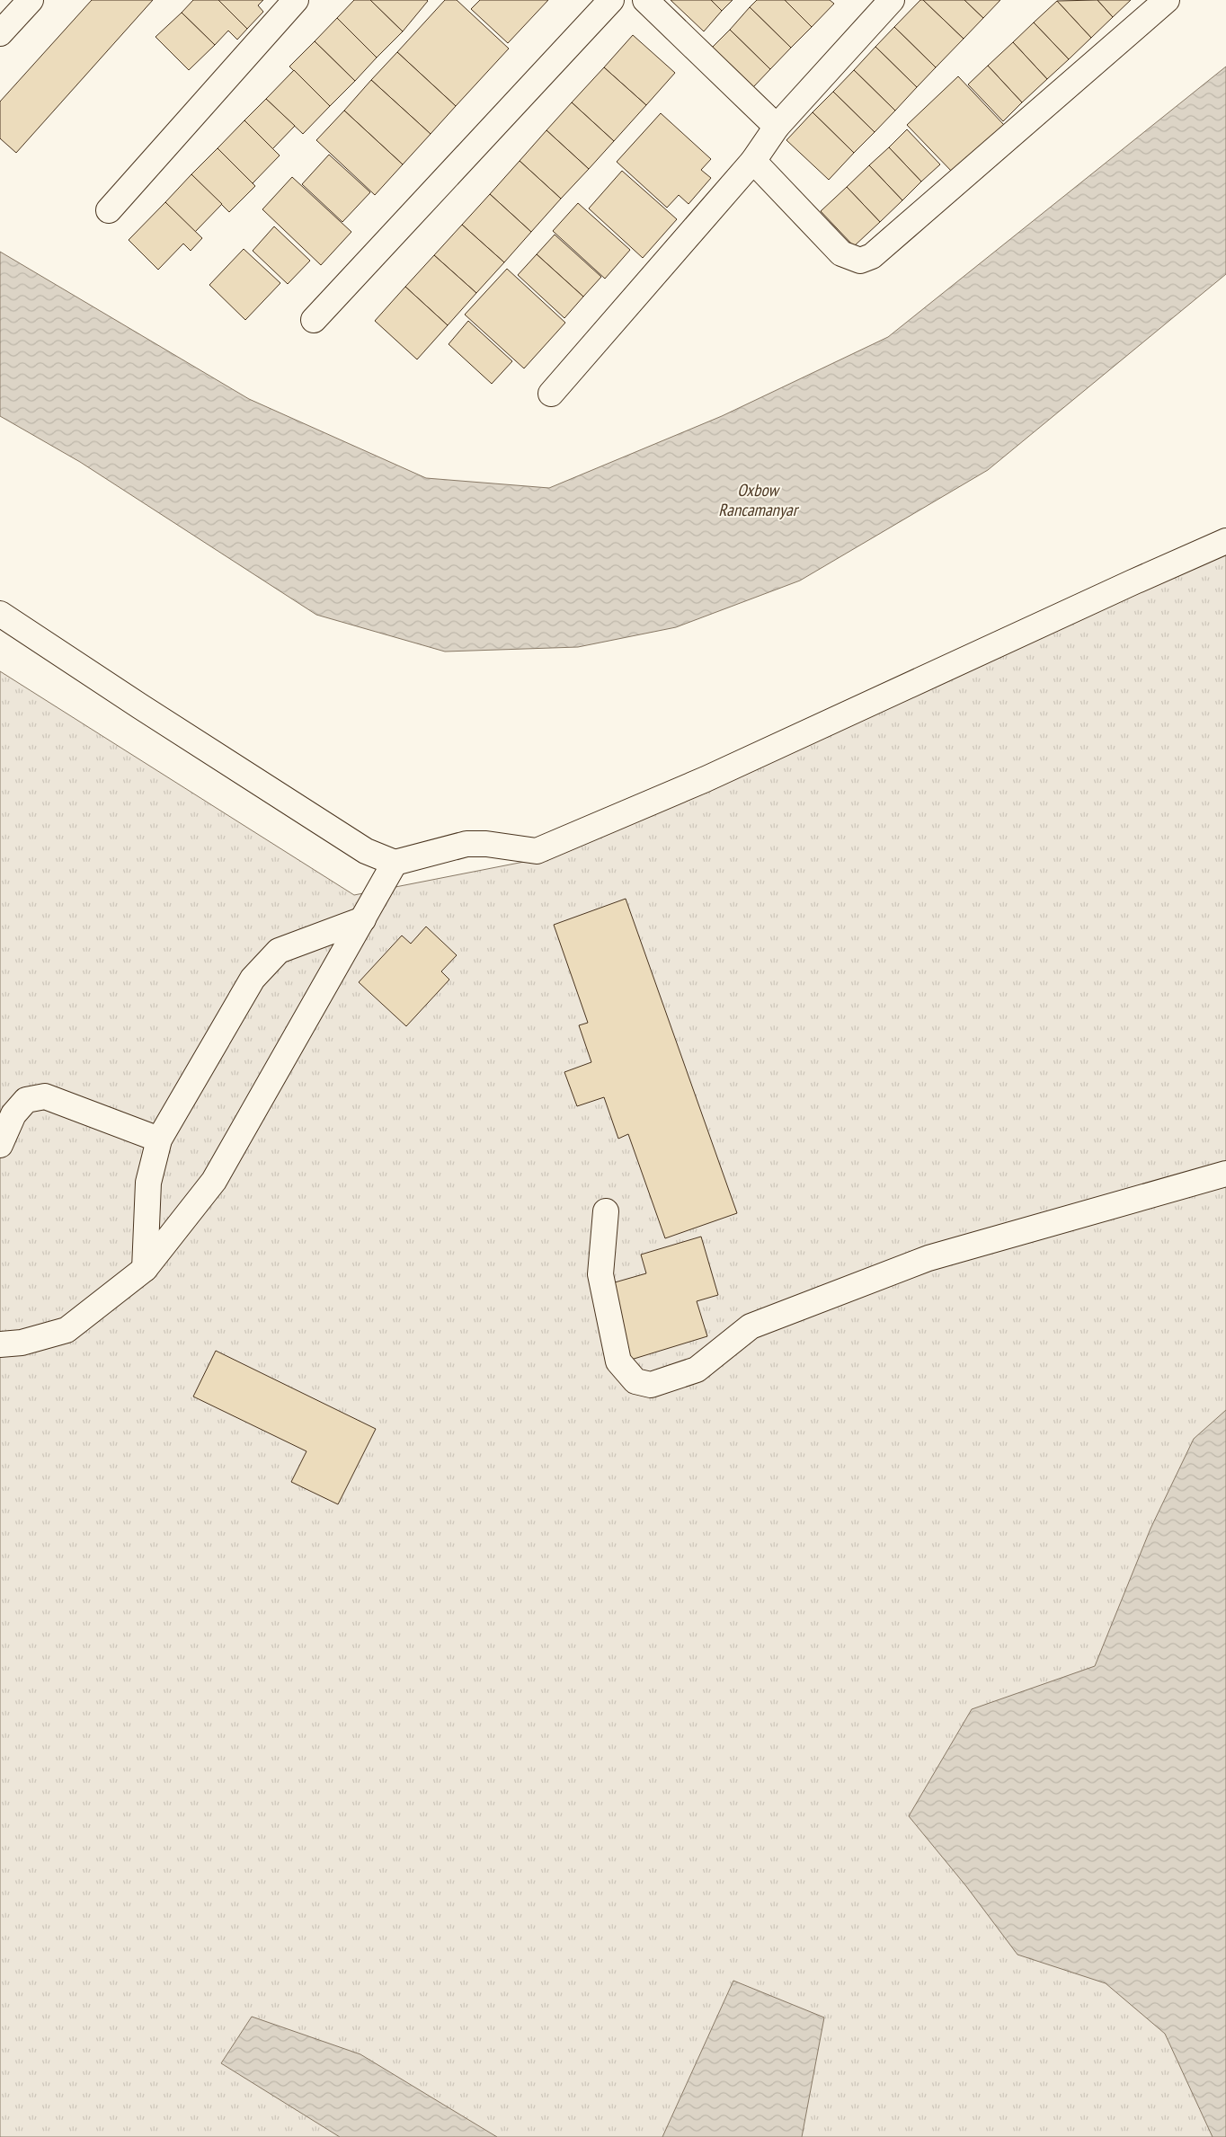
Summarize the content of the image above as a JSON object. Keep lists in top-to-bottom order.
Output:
{
  "water": ["Oxbow Rancamanyar"]
}
